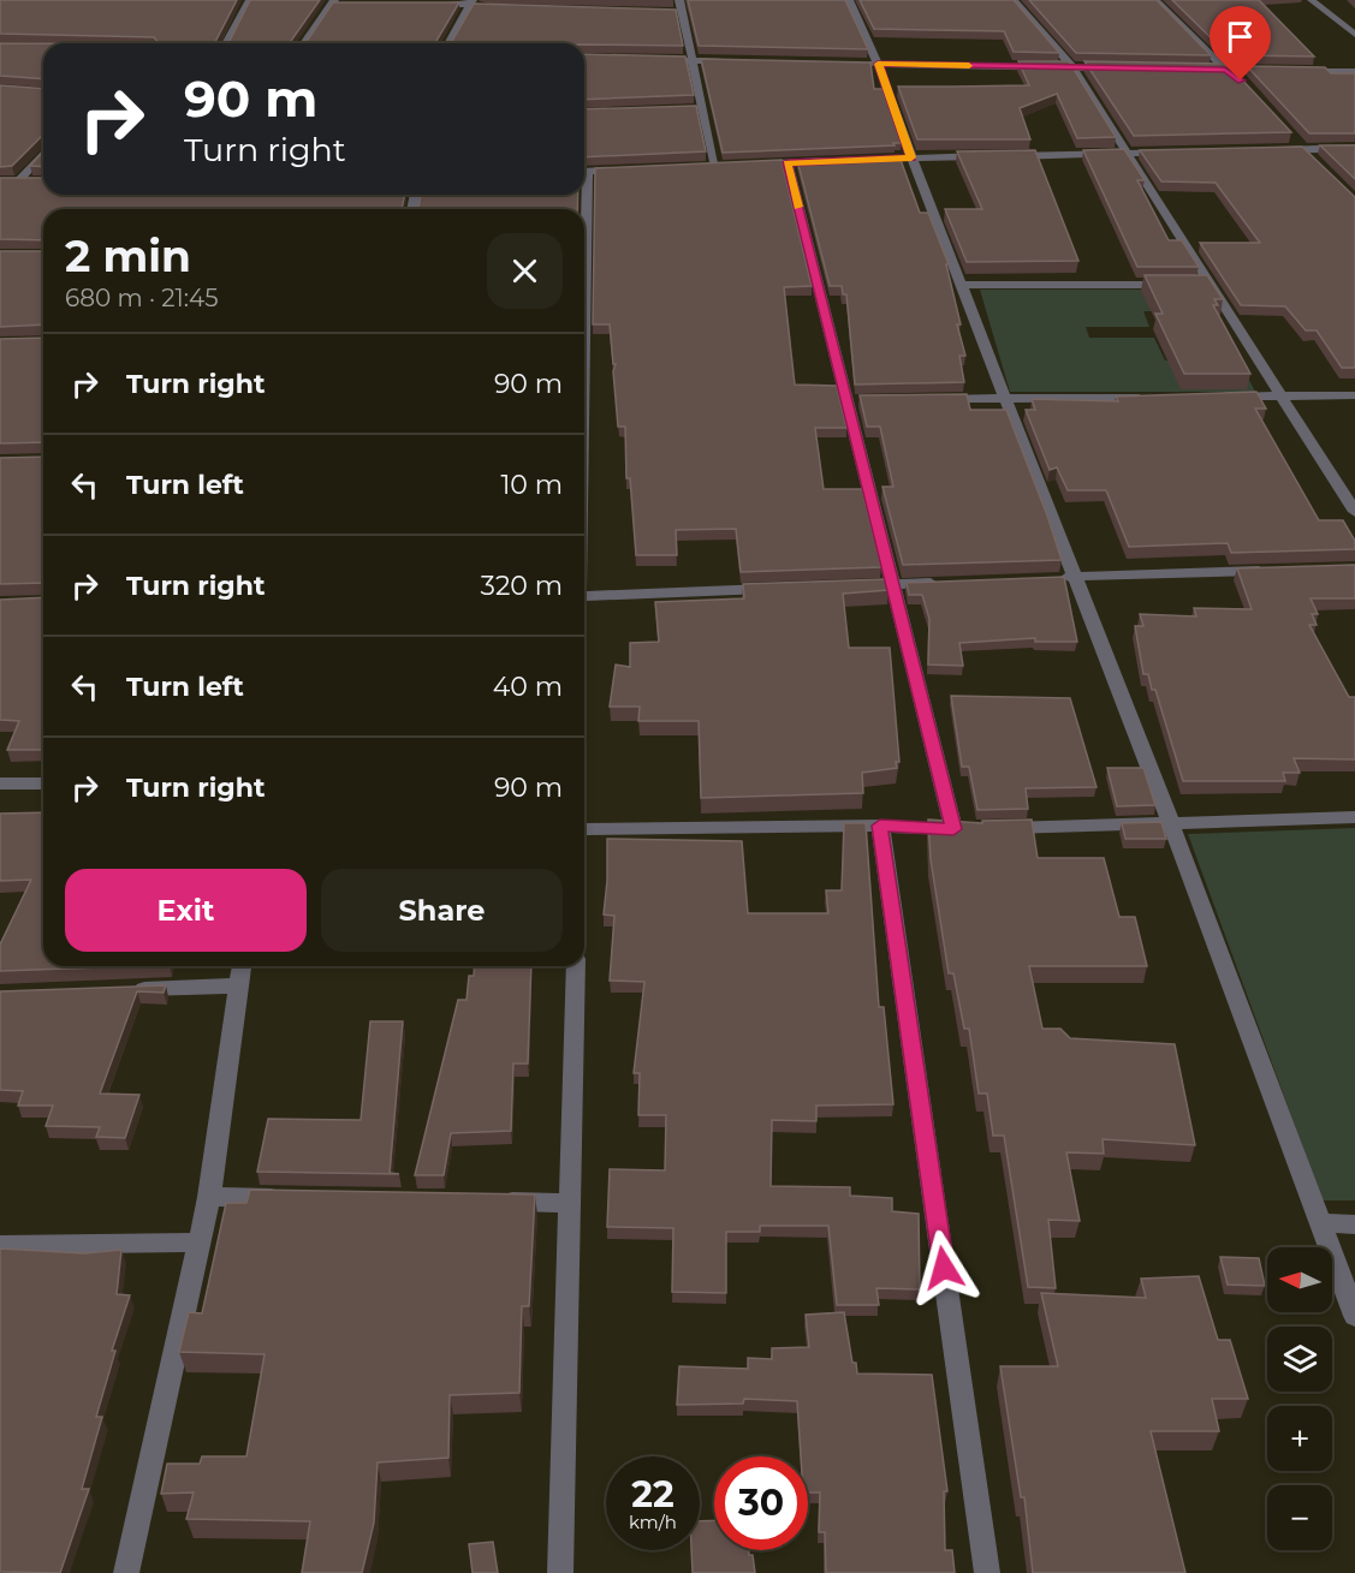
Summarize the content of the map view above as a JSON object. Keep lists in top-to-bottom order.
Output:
{
  "north": "left",
  "page": {
    "turn": ["90 m", "Turn right"],
    "heading": ["2 min", "680 m · 21:45"],
    "list": [
      {
        "name": "Turn right",
        "value": "90 m"
      },
      {
        "name": "Turn left",
        "value": "10 m"
      },
      {
        "name": "Turn right",
        "value": "320 m"
      },
      {
        "name": "Turn left",
        "value": "40 m"
      },
      {
        "name": "Turn right",
        "value": "90 m"
      }
    ],
    "buttons": ["Exit", "Share"],
    "map_buttons": ["+", "−"],
    "speed": "22 km/h",
    "limit": "30"
  }
}
